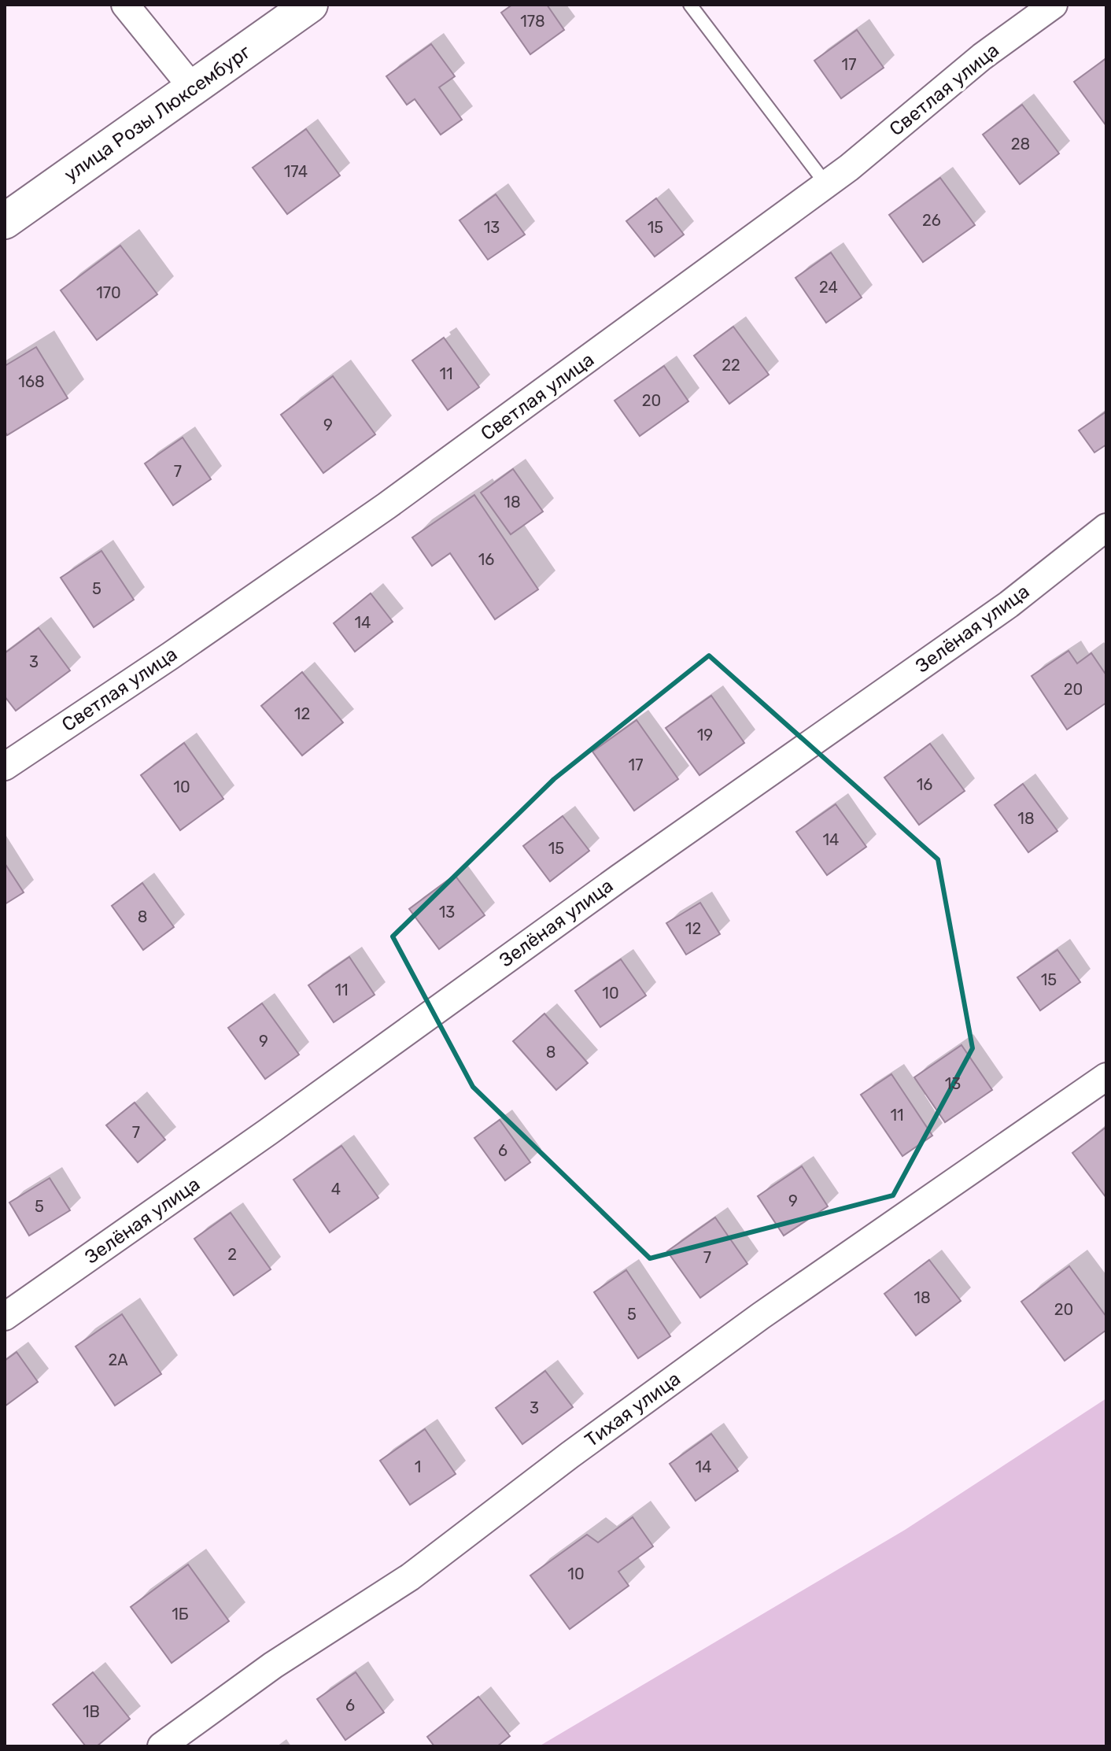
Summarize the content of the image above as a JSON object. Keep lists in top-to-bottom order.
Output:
{
  "streets": {
    "street": [
      "Светлая улица",
      "улица Розы Люксембург",
      "Зелёная улица",
      "Тихая улица"
    ]
  },
  "house_numbers": [
    "178",
    "17",
    "28",
    "174",
    "26",
    "13",
    "15",
    "24",
    "170",
    "22",
    "11",
    "168",
    "20",
    "9",
    "7",
    "18",
    "16",
    "5",
    "14",
    "3",
    "20",
    "12",
    "19",
    "17",
    "16",
    "10",
    "18",
    "14",
    "15",
    "13",
    "8",
    "12",
    "15",
    "11",
    "10",
    "9",
    "8",
    "13",
    "11",
    "7",
    "6",
    "4",
    "9",
    "5",
    "2",
    "7",
    "18",
    "20",
    "5",
    "2А",
    "3",
    "1",
    "14",
    "10",
    "1Б",
    "6",
    "1В"
  ]
}
